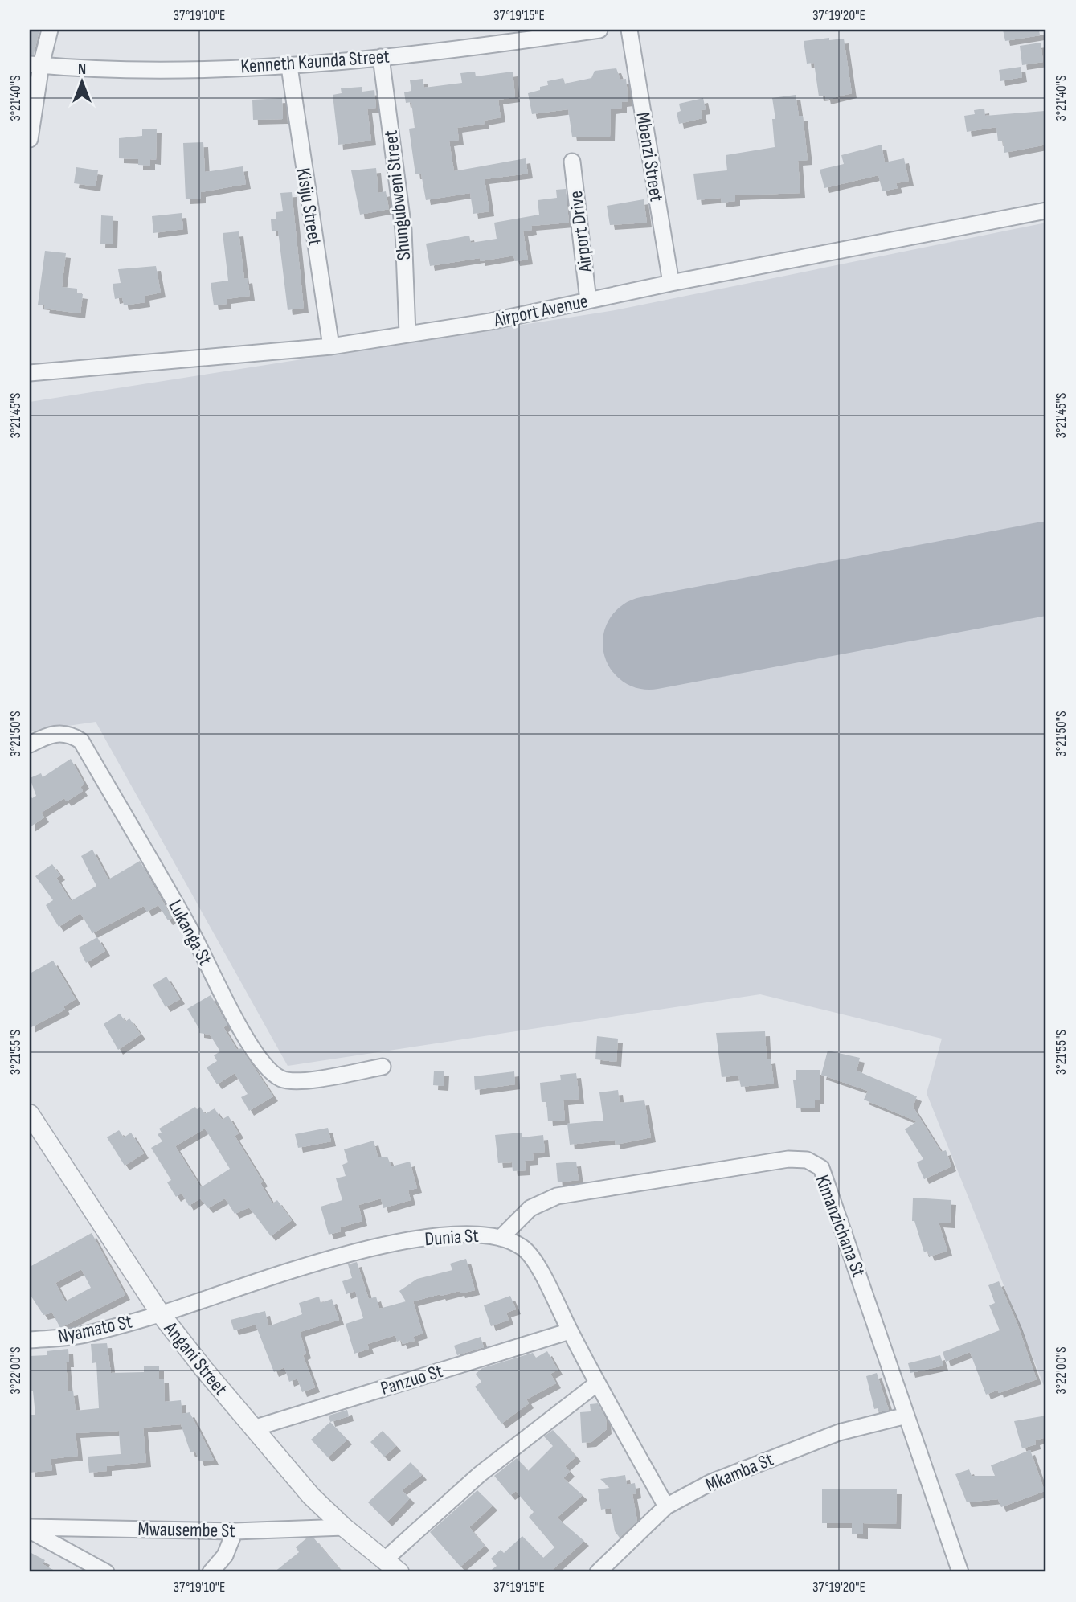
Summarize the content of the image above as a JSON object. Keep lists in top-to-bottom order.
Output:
{
  "streets": {
    "street": [
      "Kenneth Kaunda Street",
      "Mbenzi Street",
      "Shungubweni Street",
      "Kisiju Street",
      "Airport Drive",
      "Airport Avenue",
      "Lukanga St",
      "Kimanzichana St",
      "Dunia St",
      "Nyamato St",
      "Angani Street",
      "Panzuo St",
      "Mkamba St",
      "Mwausembe St"
    ]
  },
  "crossings": [
    ["Kenneth Kaunda Street", "Shungubweni Street"],
    ["Kenneth Kaunda Street", "Kisiju Street"],
    ["Mbenzi Street", "Airport Avenue"],
    ["Shungubweni Street", "Airport Avenue"],
    ["Kisiju Street", "Airport Avenue"],
    ["Airport Drive", "Airport Avenue"],
    ["Kimanzichana St", "Dunia St"],
    ["Kimanzichana St", "Mkamba St"],
    ["Dunia St", "Nyamato St"],
    ["Dunia St", "Angani Street"],
    ["Dunia St", "Panzuo St"],
    ["Dunia St", "Mkamba St"],
    ["Nyamato St", "Angani Street"],
    ["Angani Street", "Panzuo St"],
    ["Angani Street", "Mwausembe St"]
  ],
  "north": "top",
  "coordinates": [
    "37°19'10\"E",
    "37°19'15\"E",
    "37°19'20\"E",
    "3°21'40\"S",
    "3°21'45\"S",
    "3°21'50\"S",
    "3°21'55\"S",
    "3°22'00\"S"
  ]
}
